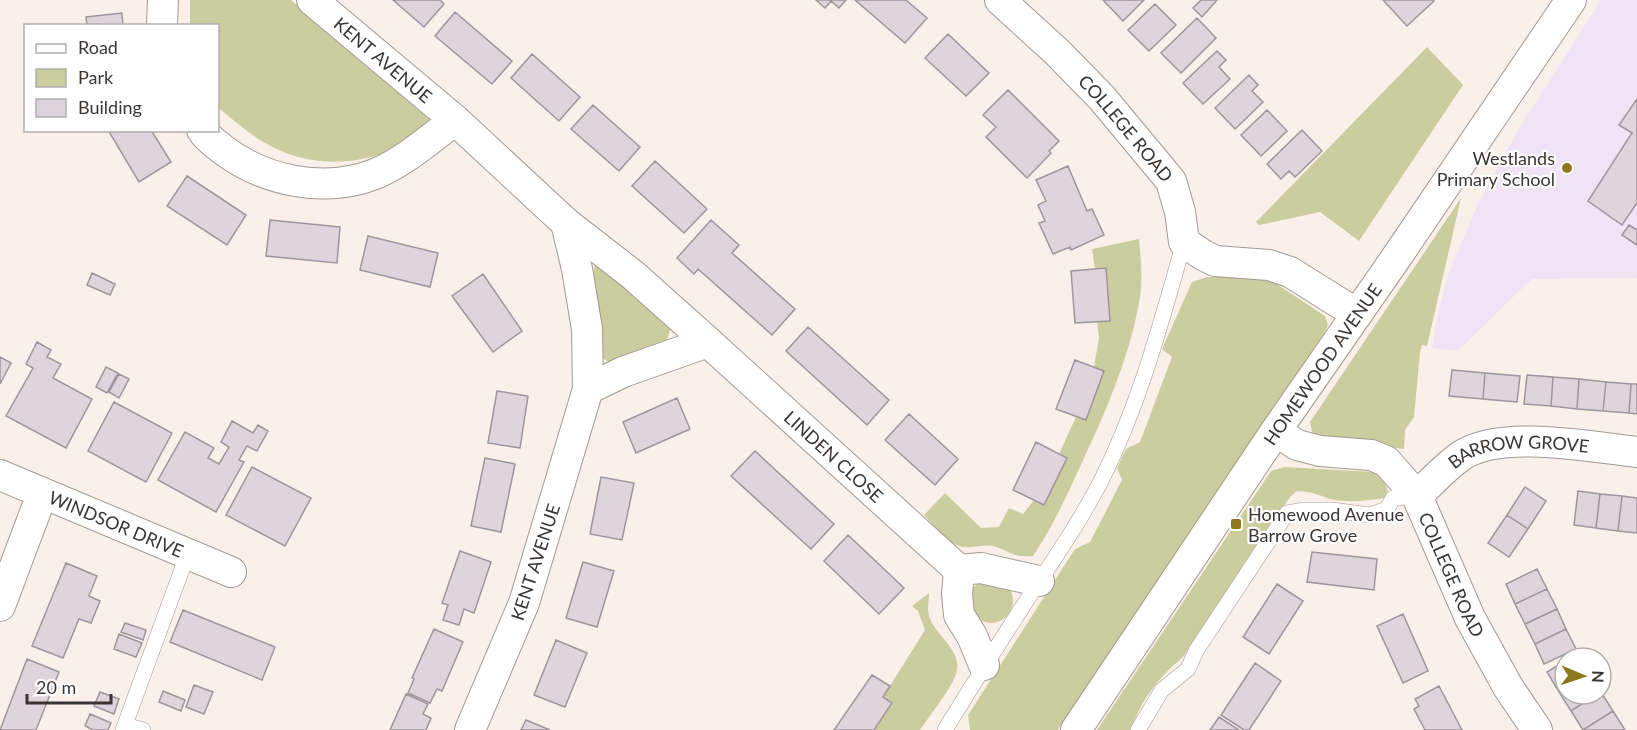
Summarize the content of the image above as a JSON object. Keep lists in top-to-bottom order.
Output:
{
  "streets": {
    "street": [
      "KENT AVENUE",
      "COLLEGE ROAD",
      "HOMEWOOD AVENUE",
      "LINDEN CLOSE",
      "BARROW GROVE",
      "WINDSOR DRIVE"
    ]
  },
  "crossings": [
    ["KENT AVENUE", "LINDEN CLOSE"],
    ["COLLEGE ROAD", "HOMEWOOD AVENUE"],
    ["COLLEGE ROAD", "BARROW GROVE"]
  ],
  "places": {
    "other": ["Westlands Primary School"],
    "transit": ["Homewood Avenue Barrow Grove"]
  },
  "legend": ["Road", "Park", "Building"],
  "scale_bar": "20 m",
  "north": "right"
}
